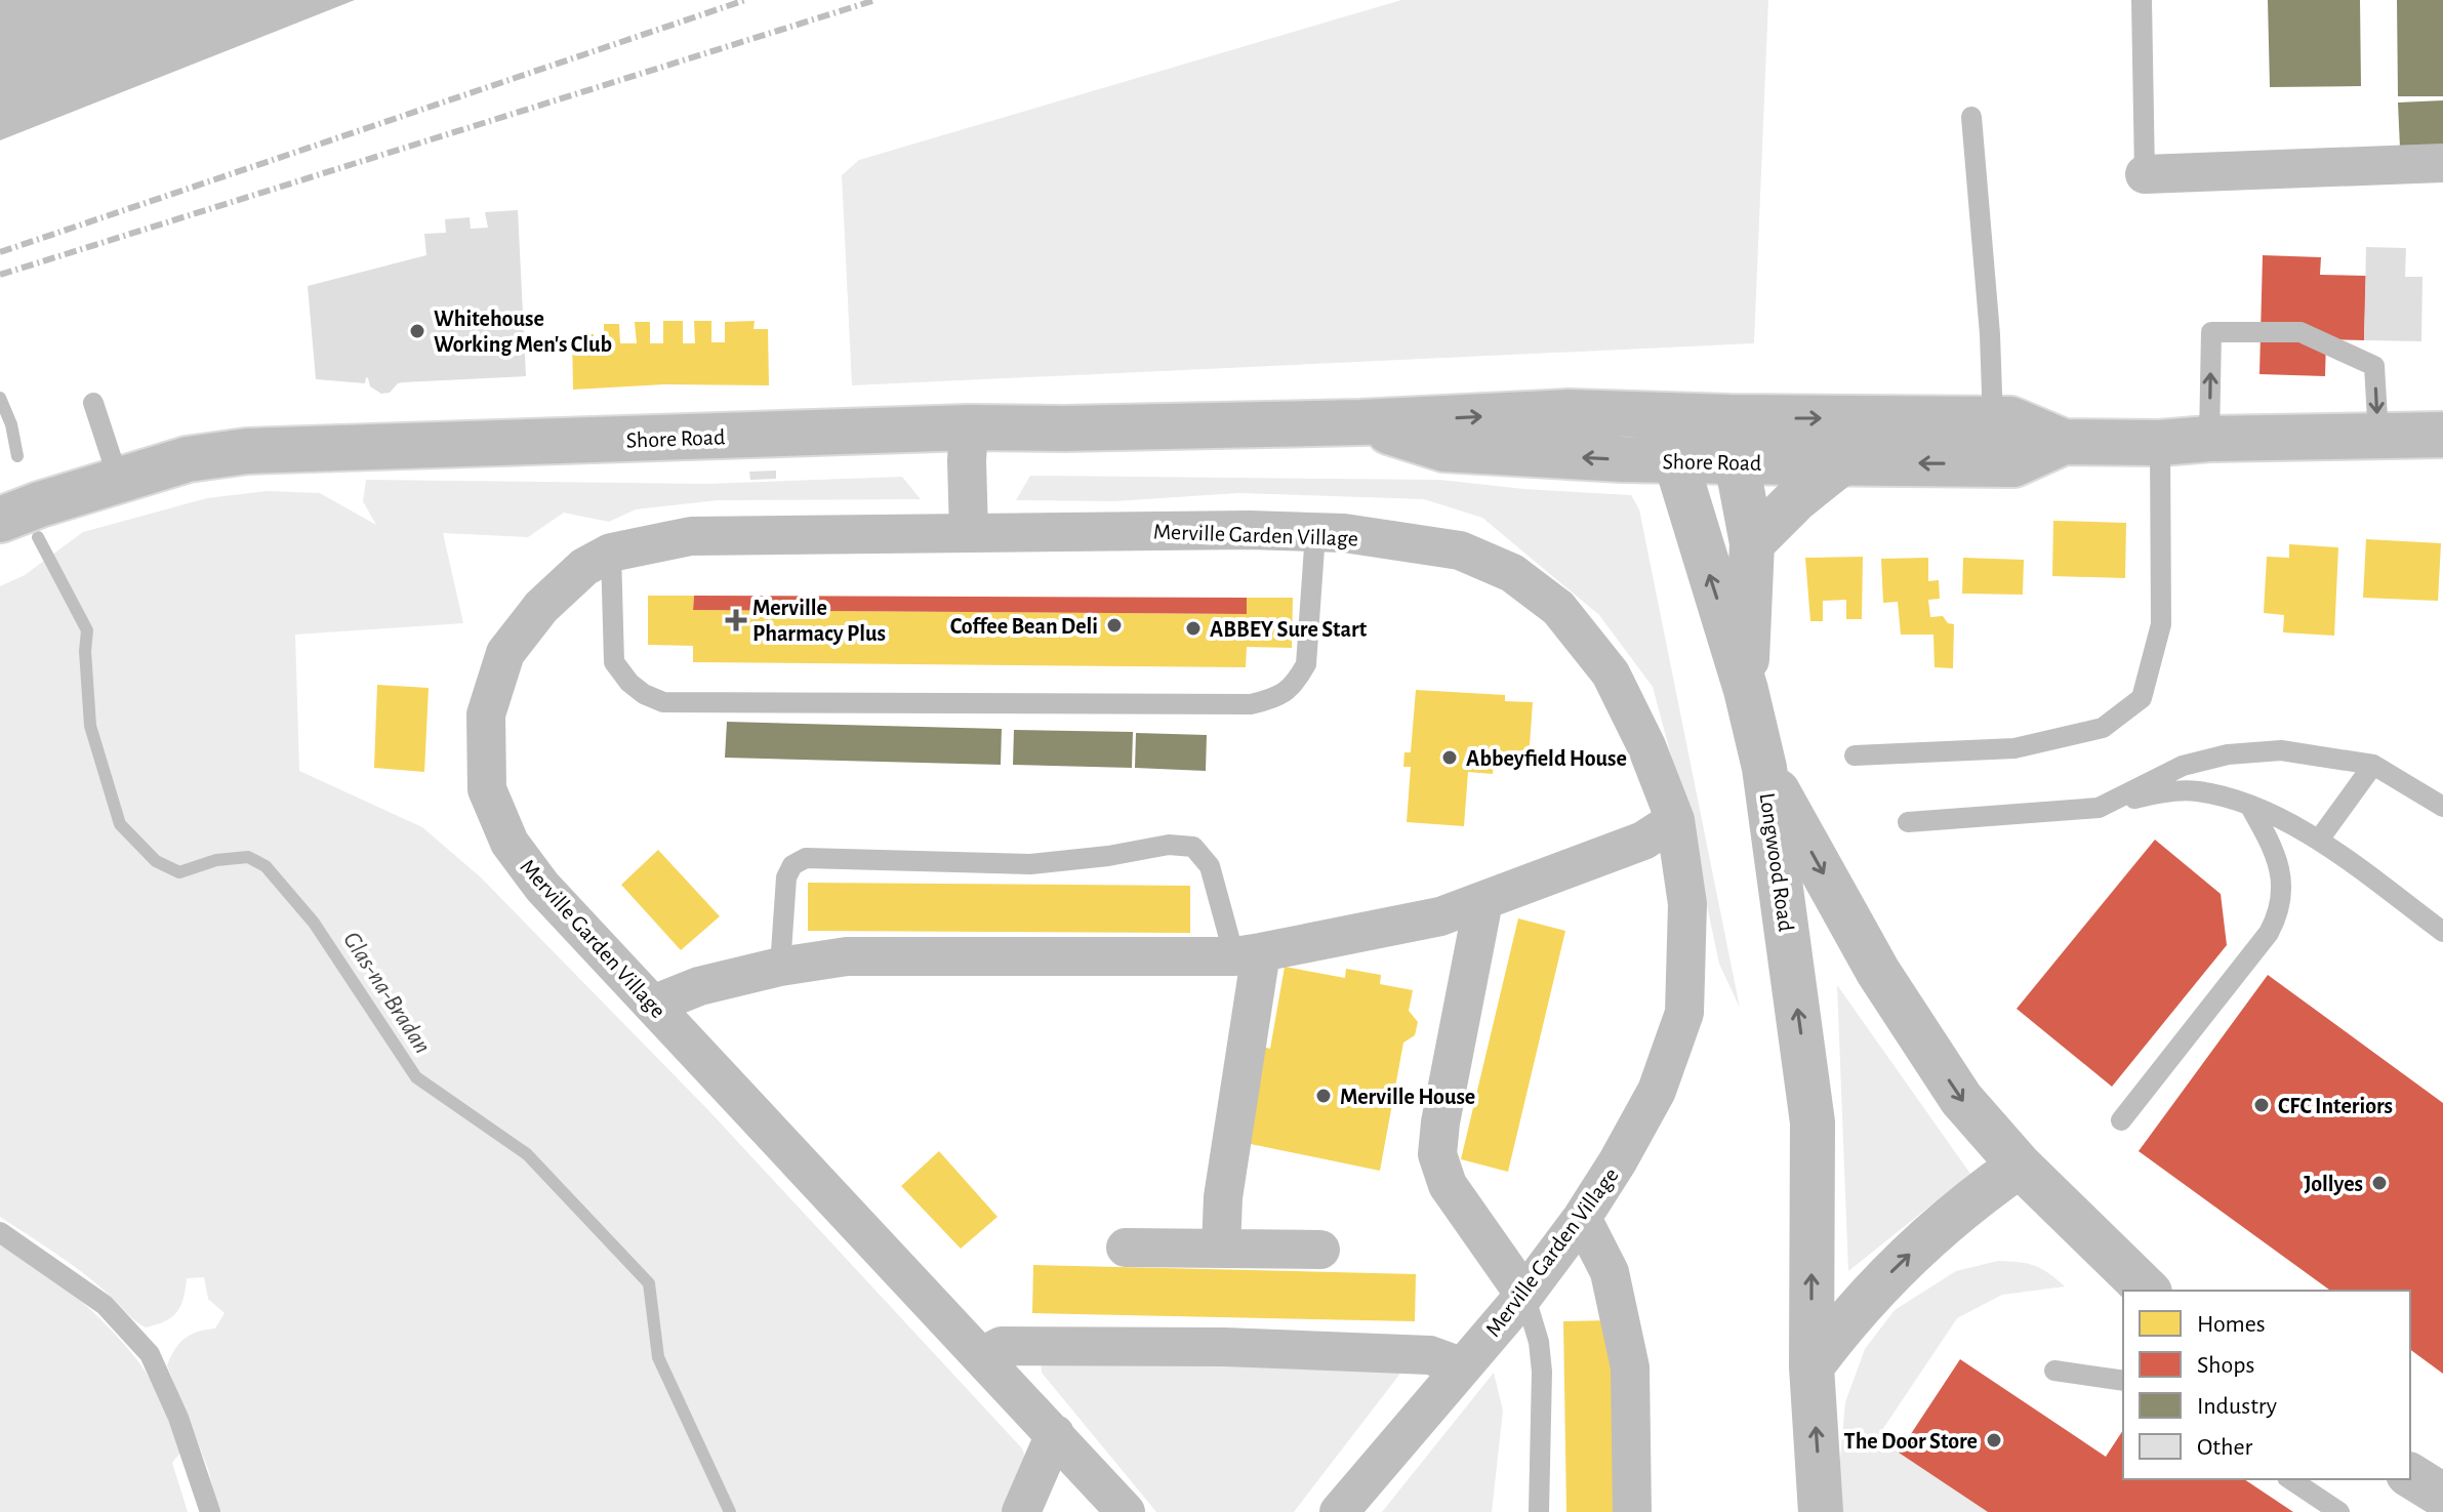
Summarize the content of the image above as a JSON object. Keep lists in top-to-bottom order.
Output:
{
  "streets": {
    "main road": ["Shore Road", "Longwood Road"],
    "street": ["Merville Garden Village"]
  },
  "water": ["Glas-na-Bradan"],
  "places": {
    "other": [
      "Whitehouse Working Men's Club",
      "Coffee Bean Deli",
      "ABBEY Sure Start",
      "Abbeyfield House",
      "Merville House",
      "CFC Interiors",
      "Jollyes",
      "The Door Store"
    ],
    "health": ["Merville Pharmacy Plus"]
  },
  "legend": [
    "Homes",
    "Shops",
    "Industry",
    "Other"
  ]
}
